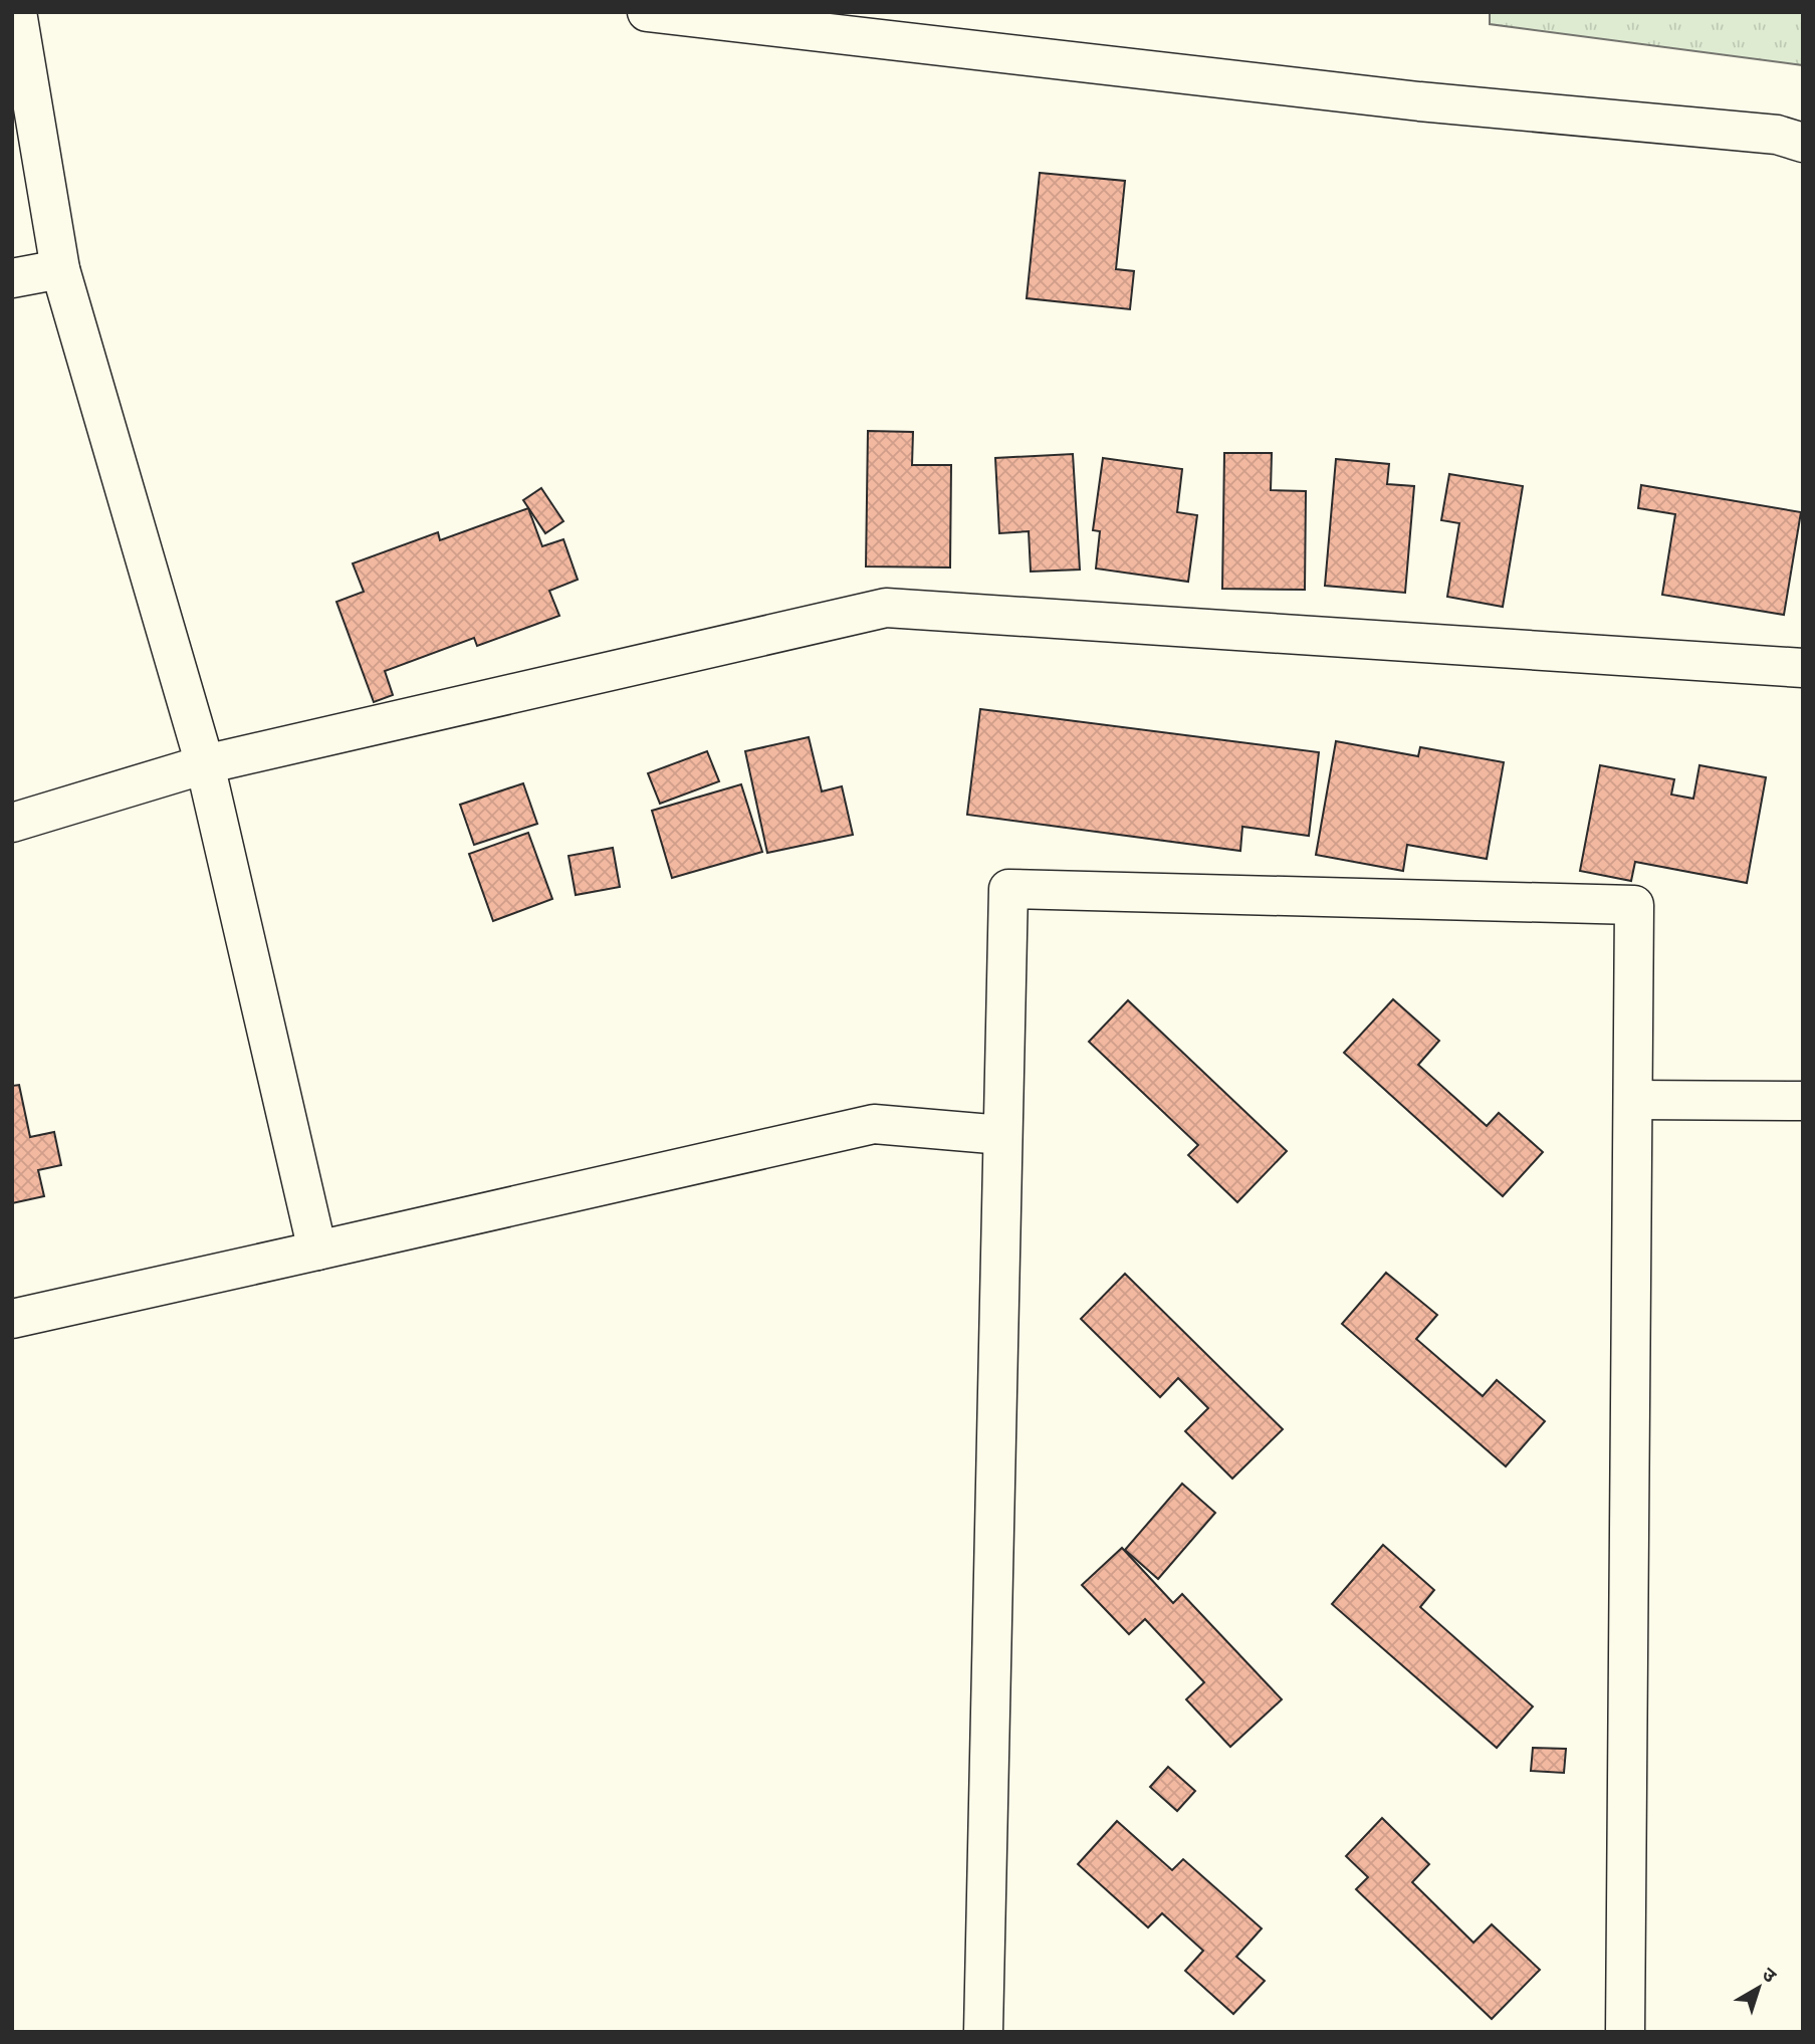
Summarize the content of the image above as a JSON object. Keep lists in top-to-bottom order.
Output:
{
  "north": "top right"
}
